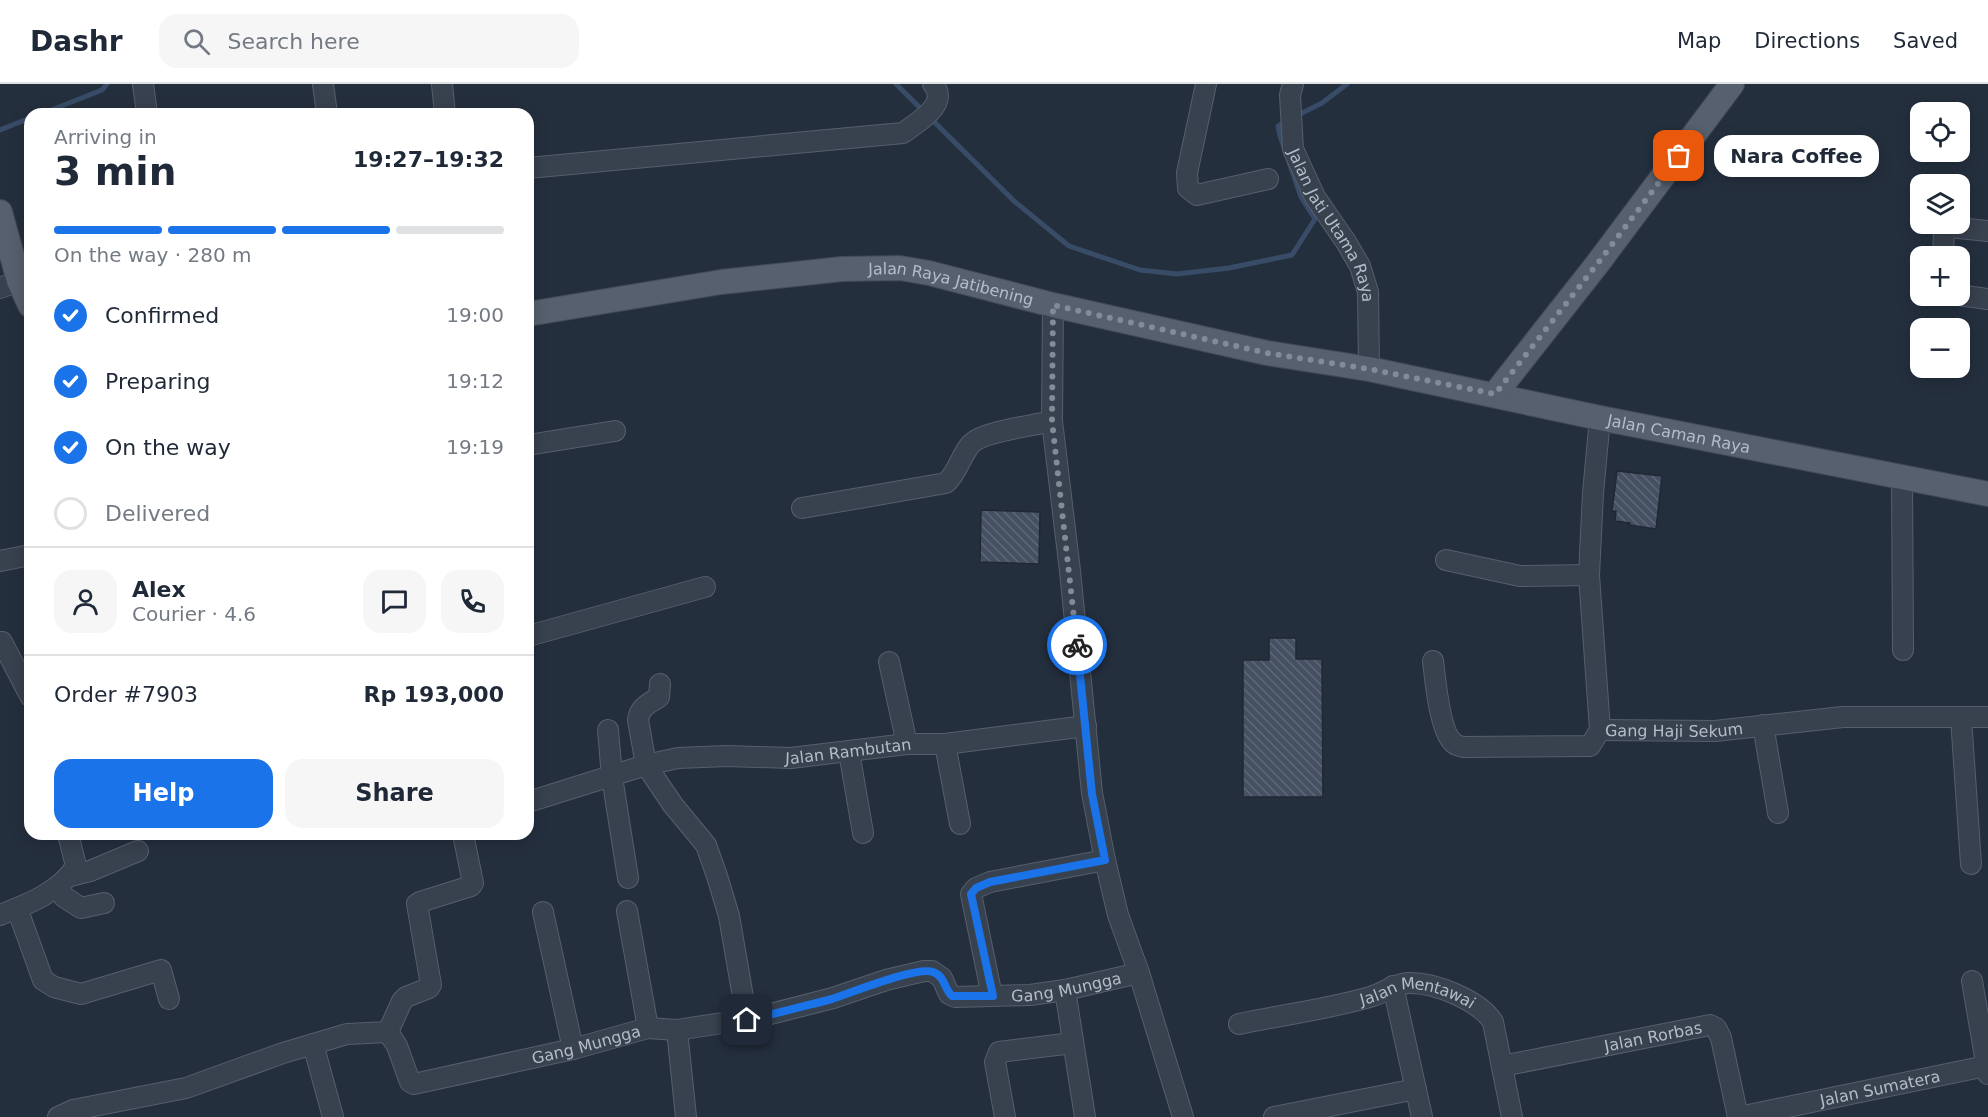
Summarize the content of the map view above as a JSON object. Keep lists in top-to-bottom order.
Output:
{
  "streets": {
    "main road": ["Jalan Raya Jatibening", "Jalan Caman Raya"],
    "street": [
      "Jalan Jati Utama Raya",
      "Gang Haji Sekum",
      "Jalan Rambutan",
      "Gang Mungga",
      "Jalan Mentawai",
      "Jalan Rorbas",
      "Jalan Sumatera"
    ]
  },
  "crossings": [
    ["Jalan Jati Utama Raya", "Jalan Raya Jatibening"],
    ["Jalan Jati Utama Raya", "Jalan Caman Raya"],
    ["Jalan Raya Jatibening", "Jalan Caman Raya"],
    ["Jalan Caman Raya", "Gang Haji Sekum"],
    ["Jalan Mentawai", "Jalan Rorbas"],
    ["Jalan Rorbas", "Jalan Sumatera"]
  ],
  "places": ["Nara Coffee"],
  "page": {
    "header": "Dashr",
    "search": "Search here",
    "nav": ["Map", "Directions", "Saved"],
    "map_buttons": ["+", "−"],
    "heading": ["3 min", "Arriving in", "19:27–19:32"],
    "panel": [
      "Alex",
      "Courier · 4.6",
      "Order #7903",
      "Rp 193,000"
    ],
    "bubble": "Nara Coffee",
    "bar": "On the way · 280 m",
    "list": [
      ["Confirmed", "19:00"],
      ["Preparing", "19:12"],
      ["On the way", "19:19"],
      "Delivered"
    ],
    "buttons": ["Help", "Share"]
  }
}
